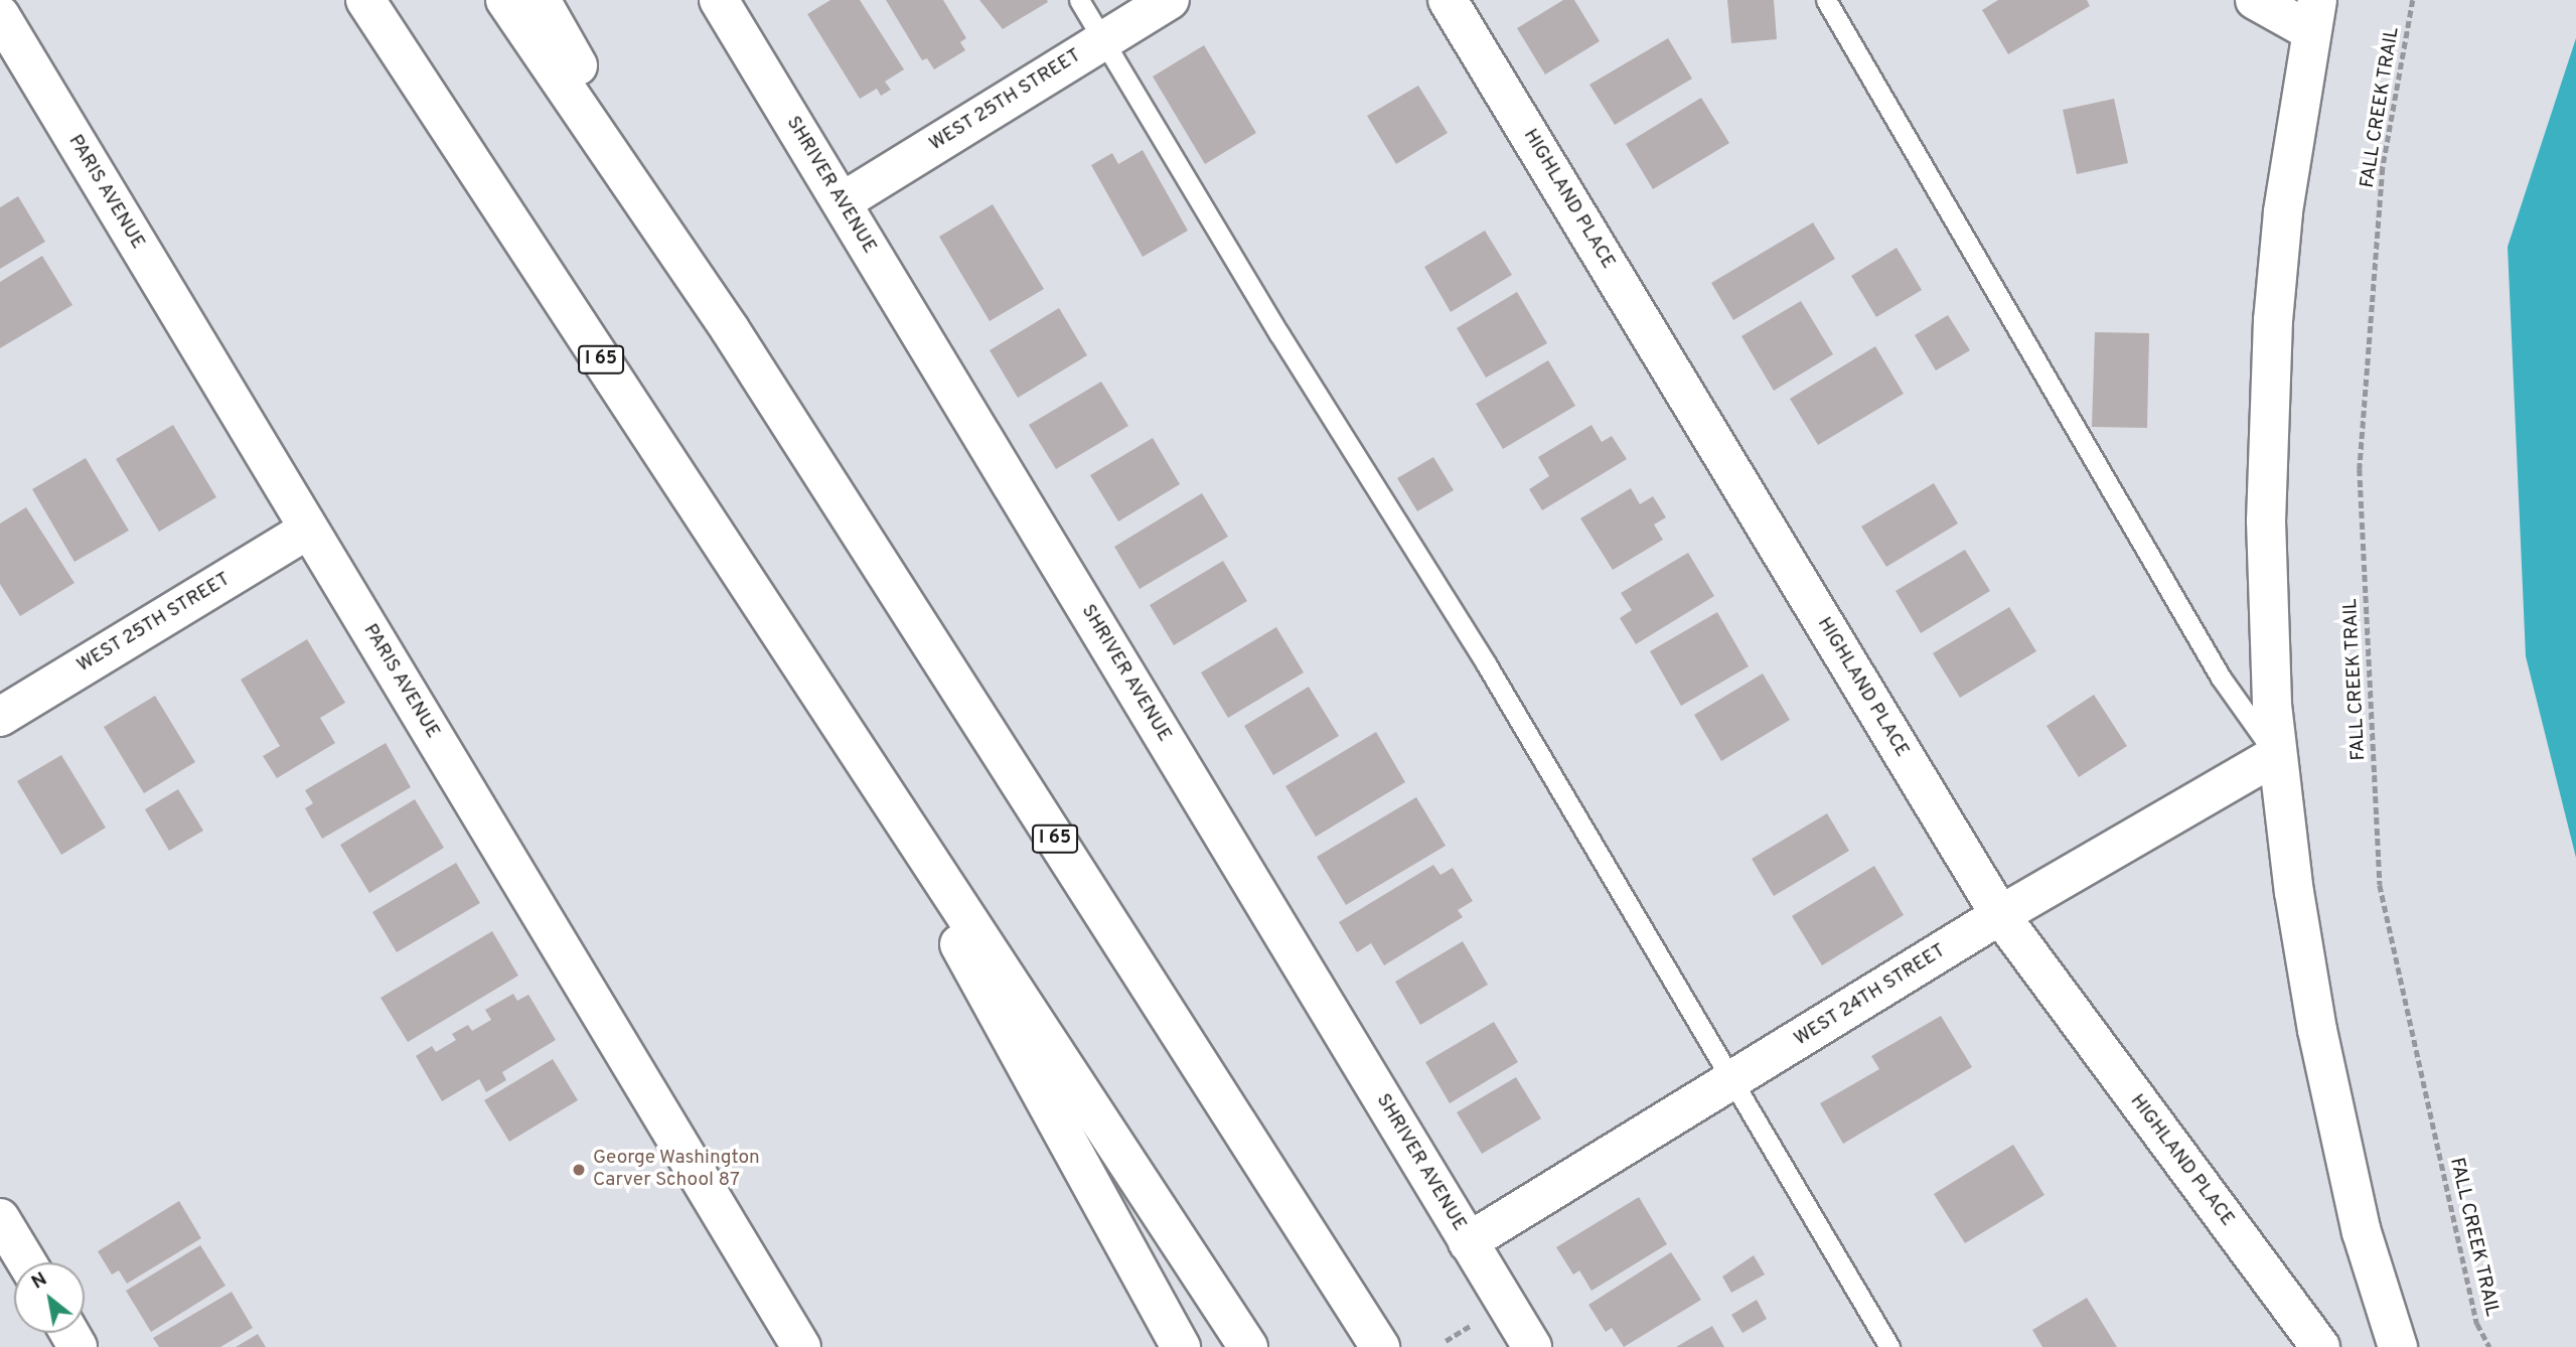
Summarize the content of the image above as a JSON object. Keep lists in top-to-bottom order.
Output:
{
  "streets": {
    "main road": [
      "WEST 25TH STREET",
      "SHRIVER AVENUE",
      "PARIS AVENUE",
      "HIGHLAND PLACE",
      "I 65",
      "WEST 24TH STREET"
    ],
    "path": ["FALL CREEK TRAIL"]
  },
  "crossings": [
    ["WEST 25TH STREET", "SHRIVER AVENUE"],
    ["WEST 25TH STREET", "PARIS AVENUE"],
    ["SHRIVER AVENUE", "WEST 24TH STREET"],
    ["HIGHLAND PLACE", "WEST 24TH STREET"]
  ],
  "places": ["George Washington Carver School 87"],
  "north": "top left"
}
